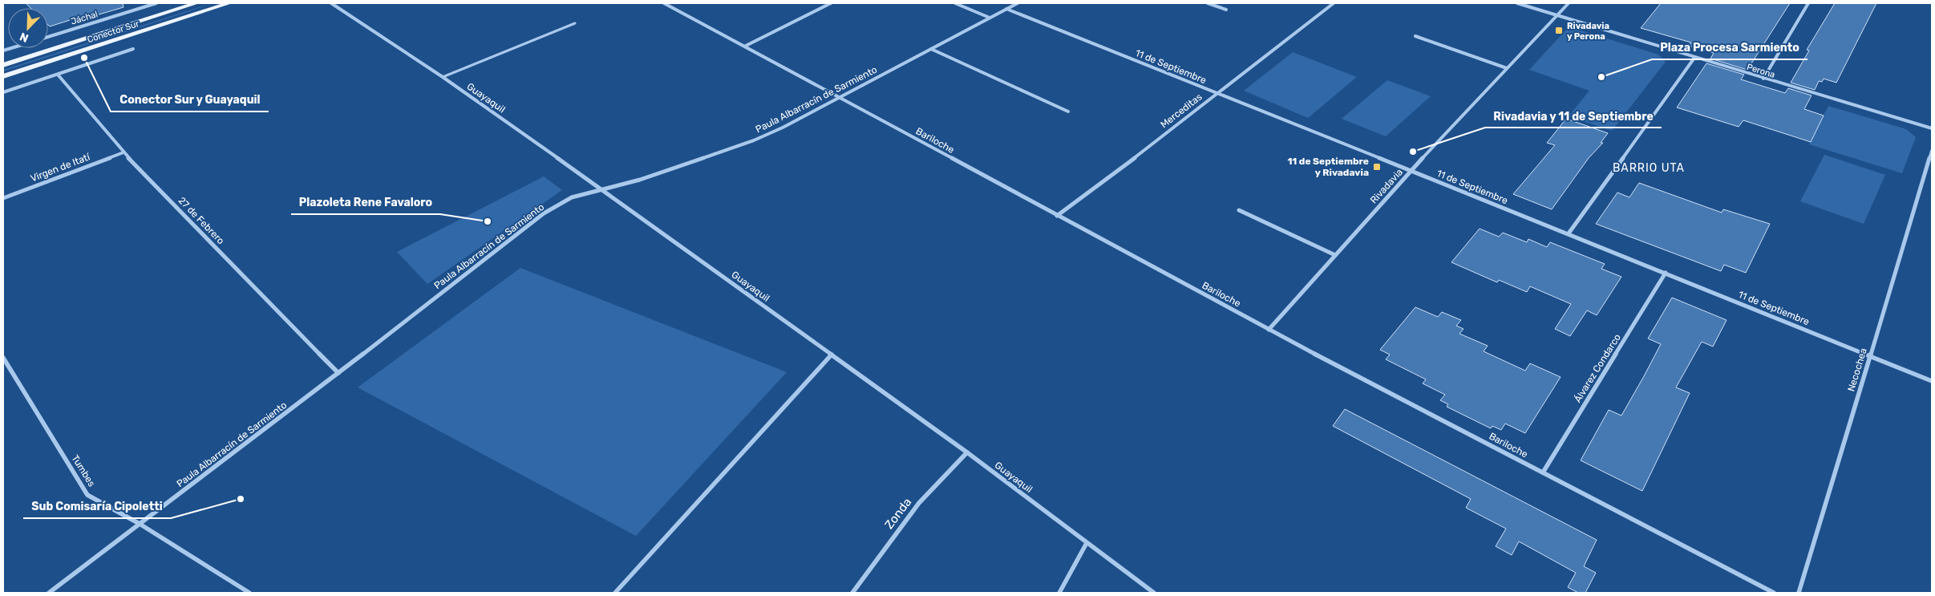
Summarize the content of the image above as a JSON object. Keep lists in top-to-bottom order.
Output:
{
  "streets": {
    "main road": ["Conector Sur"],
    "street": [
      "Jáchal",
      "11 de Septiembre",
      "Perona",
      "Guayaquil",
      "Paula Albarracín de Sarmiento",
      "Merceditas",
      "Bariloche",
      "Virgen de Itatí",
      "Rivadavia",
      "27 de Febrero",
      "Álvarez Condarco",
      "Necochea",
      "Tumbes",
      "Zonda"
    ]
  },
  "crossings": [
    ["11 de Septiembre", "Paula Albarracín de Sarmiento"],
    ["11 de Septiembre", "Merceditas"],
    ["11 de Septiembre", "Rivadavia"],
    ["11 de Septiembre", "Álvarez Condarco"],
    ["11 de Septiembre", "Necochea"],
    ["Perona", "Rivadavia"],
    ["Guayaquil", "Paula Albarracín de Sarmiento"],
    ["Guayaquil", "Zonda"],
    ["Paula Albarracín de Sarmiento", "Bariloche"],
    ["Paula Albarracín de Sarmiento", "27 de Febrero"],
    ["Paula Albarracín de Sarmiento", "Tumbes"],
    ["Merceditas", "Bariloche"],
    ["Bariloche", "Rivadavia"],
    ["Bariloche", "Álvarez Condarco"],
    ["Virgen de Itatí", "27 de Febrero"]
  ],
  "districts": ["BARRIO UTA"],
  "places": {
    "transit": ["Rivadavia y Perona", "11 de Septiembre y Rivadavia"],
    "other": [
      "Conector Sur y Guayaquil",
      "Plaza Procesa Sarmiento",
      "Rivadavia y 11 de Septiembre",
      "Plazoleta Rene Favaloro",
      "Sub Comisaría Cipoletti"
    ]
  },
  "north": "bottom left"
}
